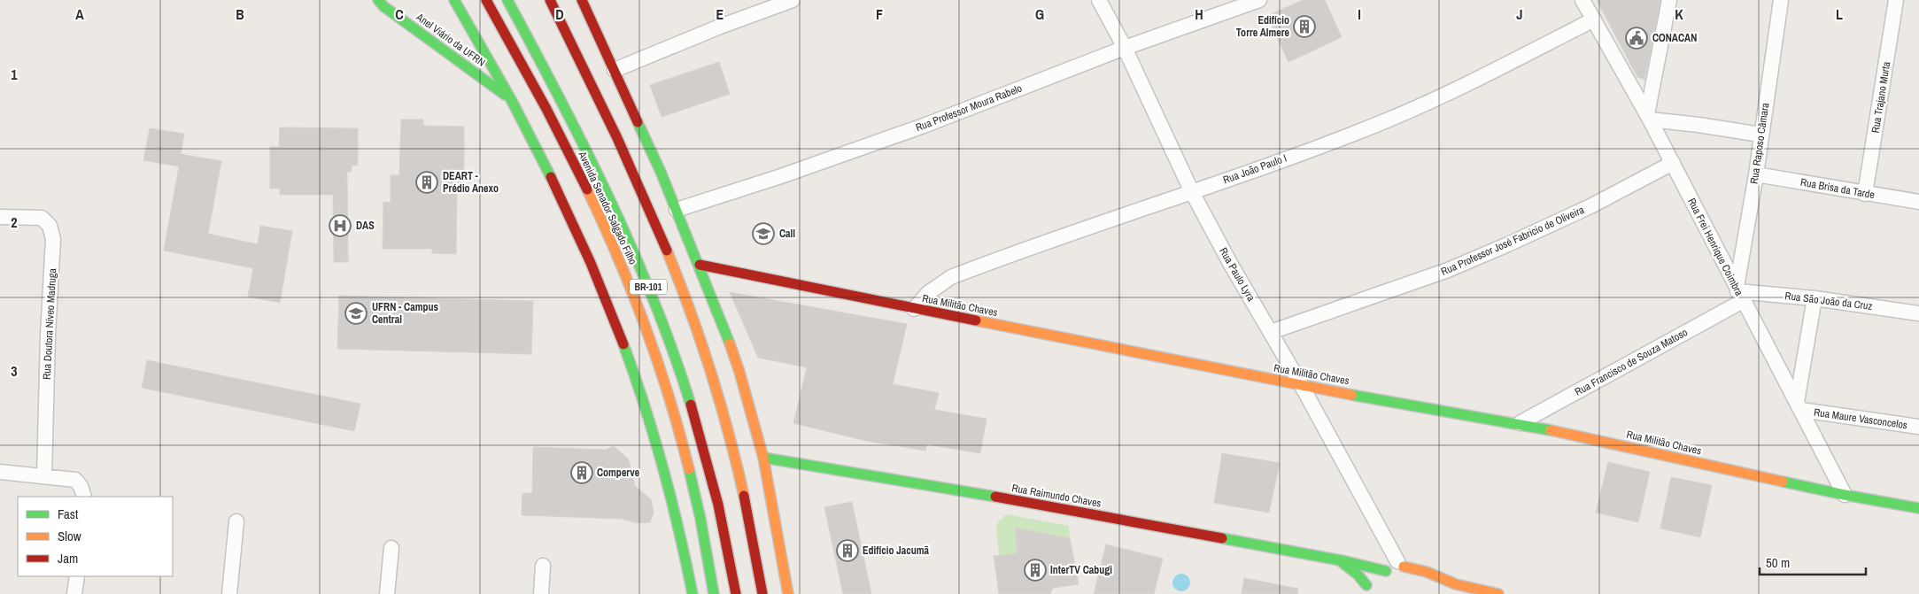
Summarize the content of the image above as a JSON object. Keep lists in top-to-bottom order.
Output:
{
  "streets": {
    "main road": [
      "Anel Viário da UFRN",
      "Avenida Senador Salgado Filho",
      "BR-101",
      "Rua Militão Chaves",
      "Rua Raimundo Chaves"
    ],
    "street": [
      "Rua Trajano Murta",
      "Rua Professor Moura Rabelo",
      "Rua Raposo Câmara",
      "Rua João Paulo I",
      "Rua Brisa da Tarde",
      "Rua Professor José Fabricio de Oliveira",
      "Rua Frei Henrique Coimbra",
      "Rua Paulo Lyra",
      "Rua São João da Cruz",
      "Rua Doutora Níveo Madruga",
      "Rua Francisco de Souza Matoso",
      "Rua Maure Vasconcelos"
    ]
  },
  "crossings": [
    ["Rua Trajano Murta", "Rua Brisa da Tarde"],
    ["Rua Professor Moura Rabelo", "Rua Paulo Lyra"],
    ["Rua Raposo Câmara", "Rua Brisa da Tarde"],
    ["Rua Raposo Câmara", "Rua Frei Henrique Coimbra"],
    ["Rua Raposo Câmara", "Rua São João da Cruz"],
    ["Rua Raposo Câmara", "Rua Francisco de Souza Matoso"],
    ["Rua João Paulo I", "Rua Frei Henrique Coimbra"],
    ["Rua João Paulo I", "Rua Paulo Lyra"],
    ["Rua João Paulo I", "Rua Militão Chaves"],
    ["Rua Professor José Fabricio de Oliveira", "Rua Frei Henrique Coimbra"],
    ["Rua Professor José Fabricio de Oliveira", "Rua Paulo Lyra"],
    ["Rua Frei Henrique Coimbra", "Rua São João da Cruz"],
    ["Rua Frei Henrique Coimbra", "Rua Militão Chaves"],
    ["Rua Frei Henrique Coimbra", "Rua Francisco de Souza Matoso"],
    ["Rua Frei Henrique Coimbra", "Rua Maure Vasconcelos"],
    ["Rua Paulo Lyra", "Rua Militão Chaves"],
    ["Rua Paulo Lyra", "Rua Raimundo Chaves"],
    ["Rua São João da Cruz", "Rua Francisco de Souza Matoso"],
    ["Rua Militão Chaves", "Rua Francisco de Souza Matoso"]
  ],
  "places": {
    "building": [
      "Edifício Torre Almere",
      "DEART - Prédio Anexo",
      "Comperve",
      "Edifício Jacumã",
      "InterTV Cabugi"
    ],
    "public building": ["CONACAN"],
    "hospital": ["DAS"],
    "school or university": ["Call", "UFRN - Campus Central"]
  },
  "legend": ["Fast", "Slow", "Jam"],
  "scale_bar": "50 m",
  "grid": {
    "columns": [
      "A",
      "B",
      "C",
      "D",
      "E",
      "F",
      "G",
      "H",
      "I",
      "J",
      "K",
      "L"
    ],
    "rows": ["1", "2", "3"]
  }
}
